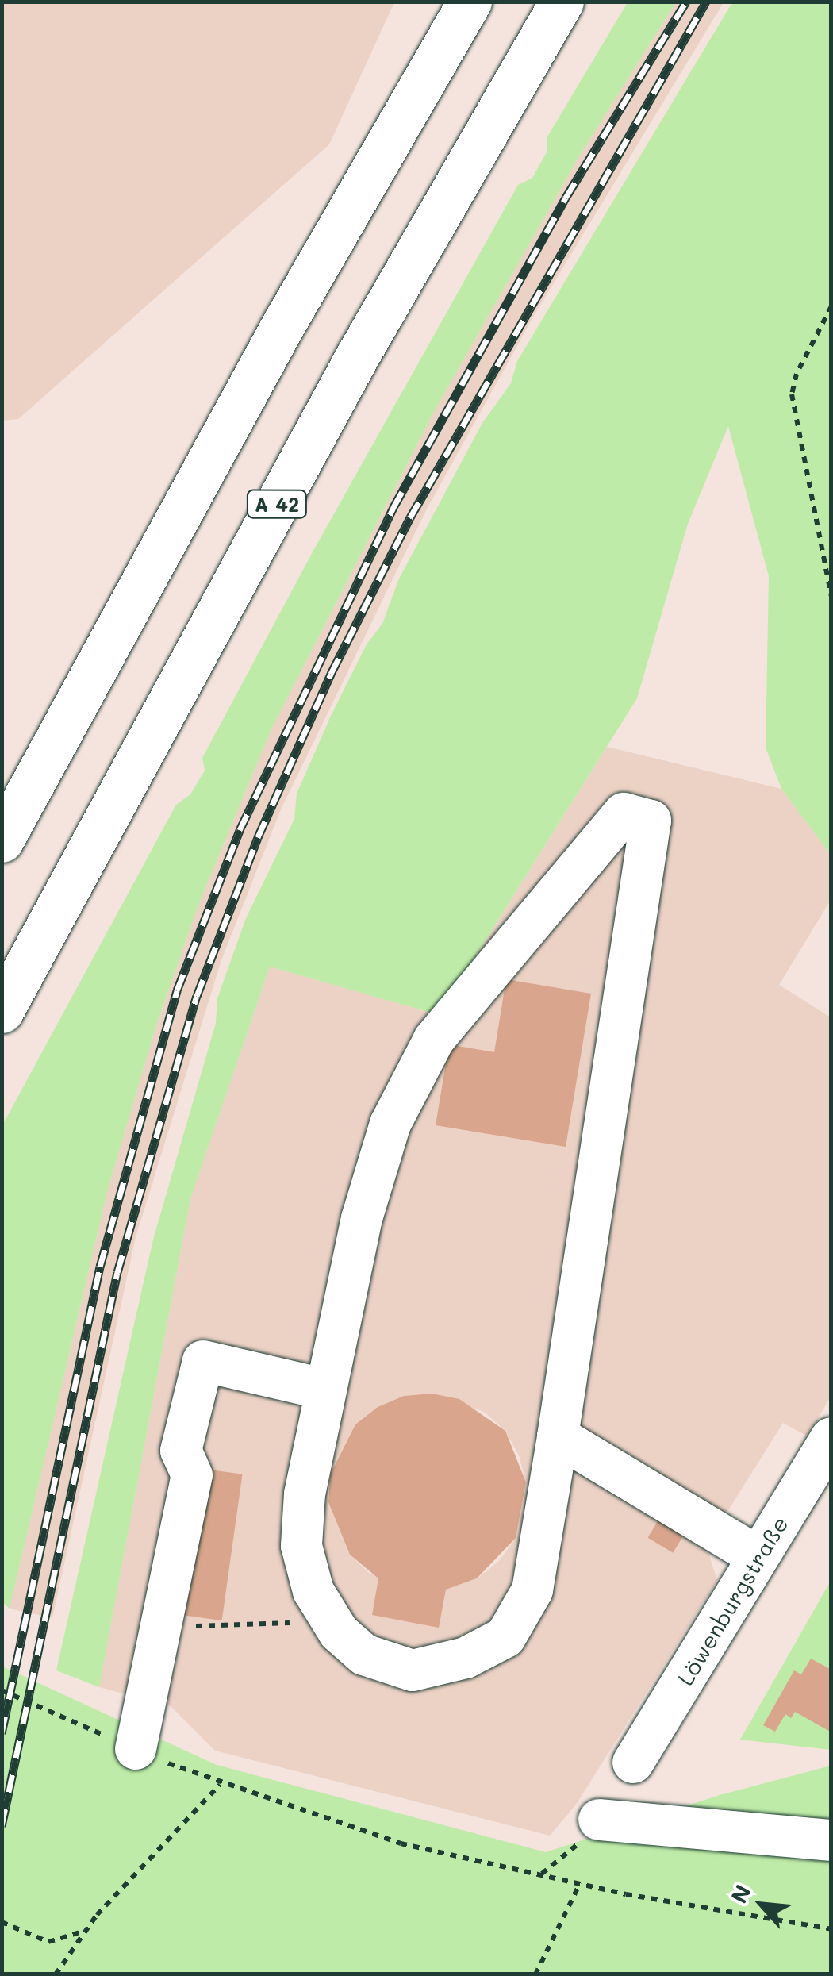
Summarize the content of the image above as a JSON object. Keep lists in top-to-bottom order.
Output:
{
  "streets": {
    "highway": ["A 42"],
    "street": ["Löwenburgstraße"]
  },
  "north": "top left"
}
